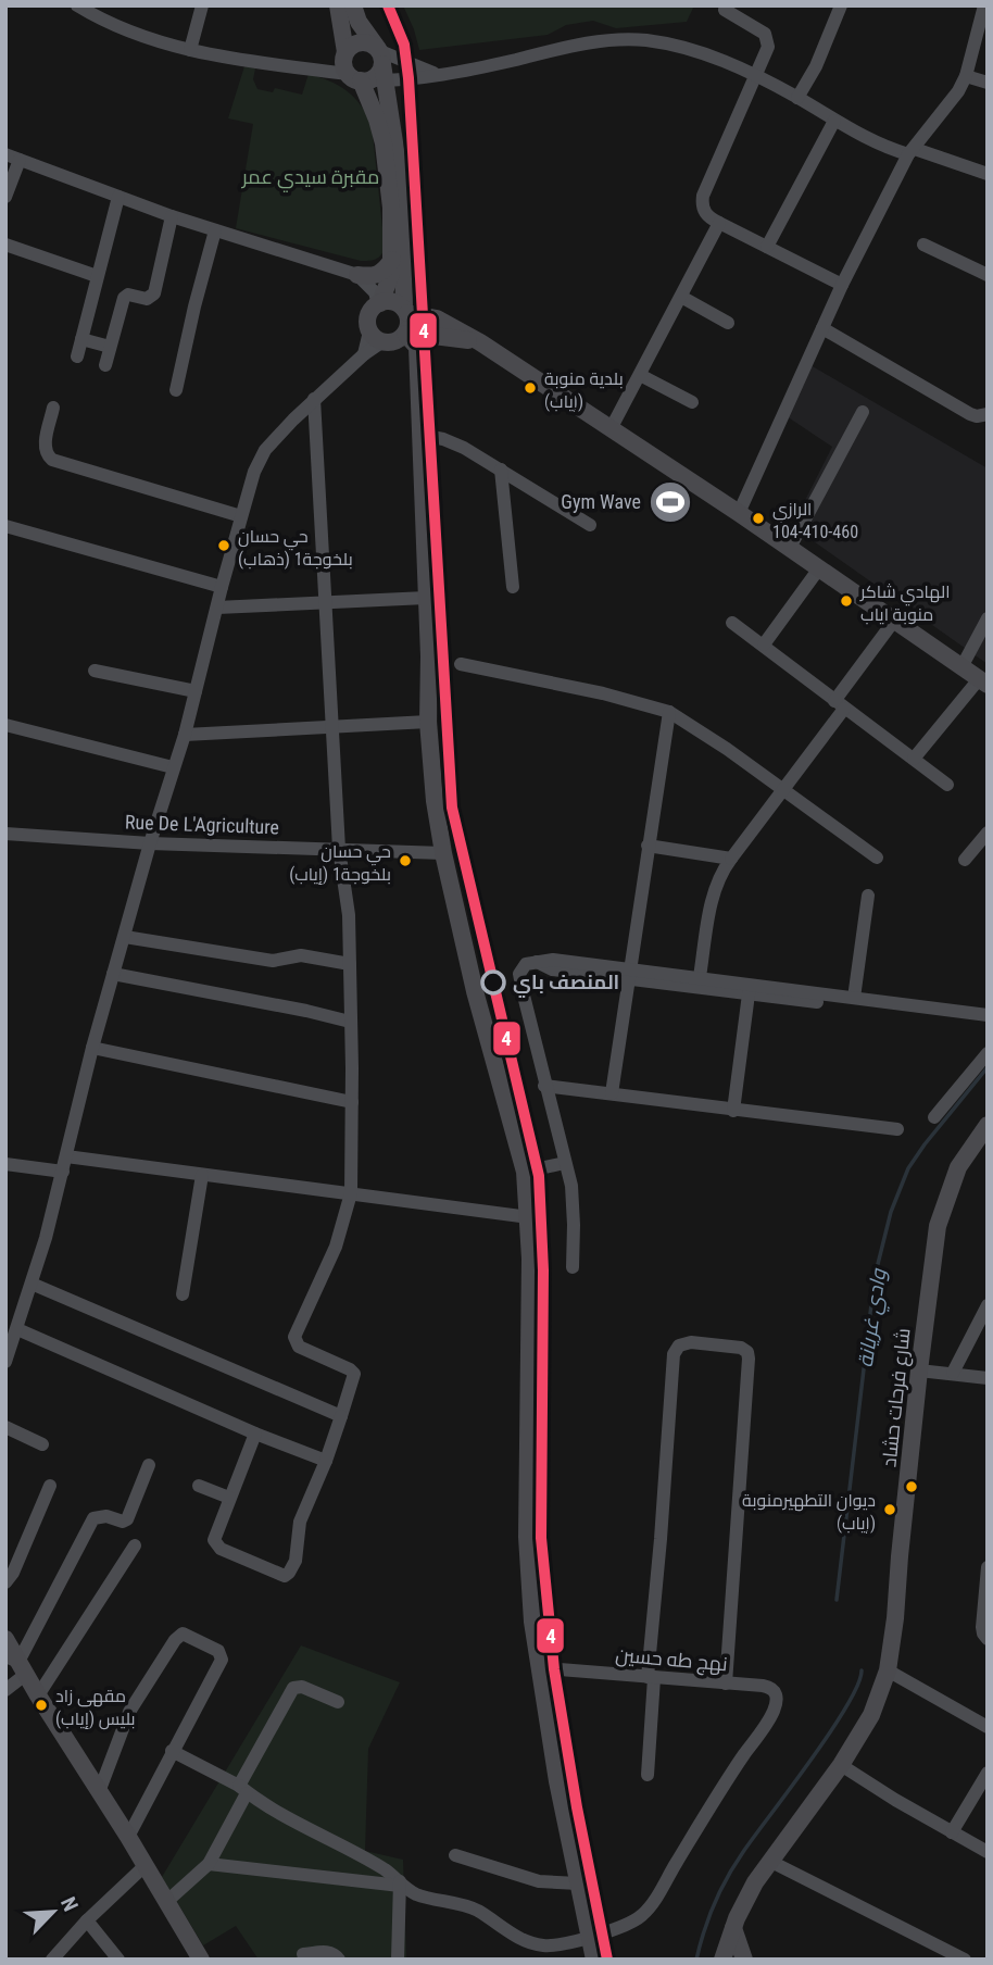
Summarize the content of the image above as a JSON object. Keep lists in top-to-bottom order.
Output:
{
  "streets": {
    "main road": ["شارع فرحات حشاد"],
    "street": ["Rue De L'Agriculture", "نهج طه حسين"]
  },
  "water": ["وادي غريانة"],
  "parks": ["مقبرة سيدي عمر"],
  "places": {
    "other": [
      "بلدية منوبة (إياب)",
      "الرازي 104-410-460",
      "حي حسان بلخوجة1 (ذهاب)",
      "الهادي شاكر منوبة اياب",
      "حي حسان بلخوجة1 (إياب)",
      "المنصف باي",
      "ديوان التطهيرمنوبة (إياب)",
      "مقهى زاد بليس (إياب)"
    ],
    "sports": ["Gym Wave"]
  },
  "lines": ["transit line 4"],
  "north": "top right"
}
